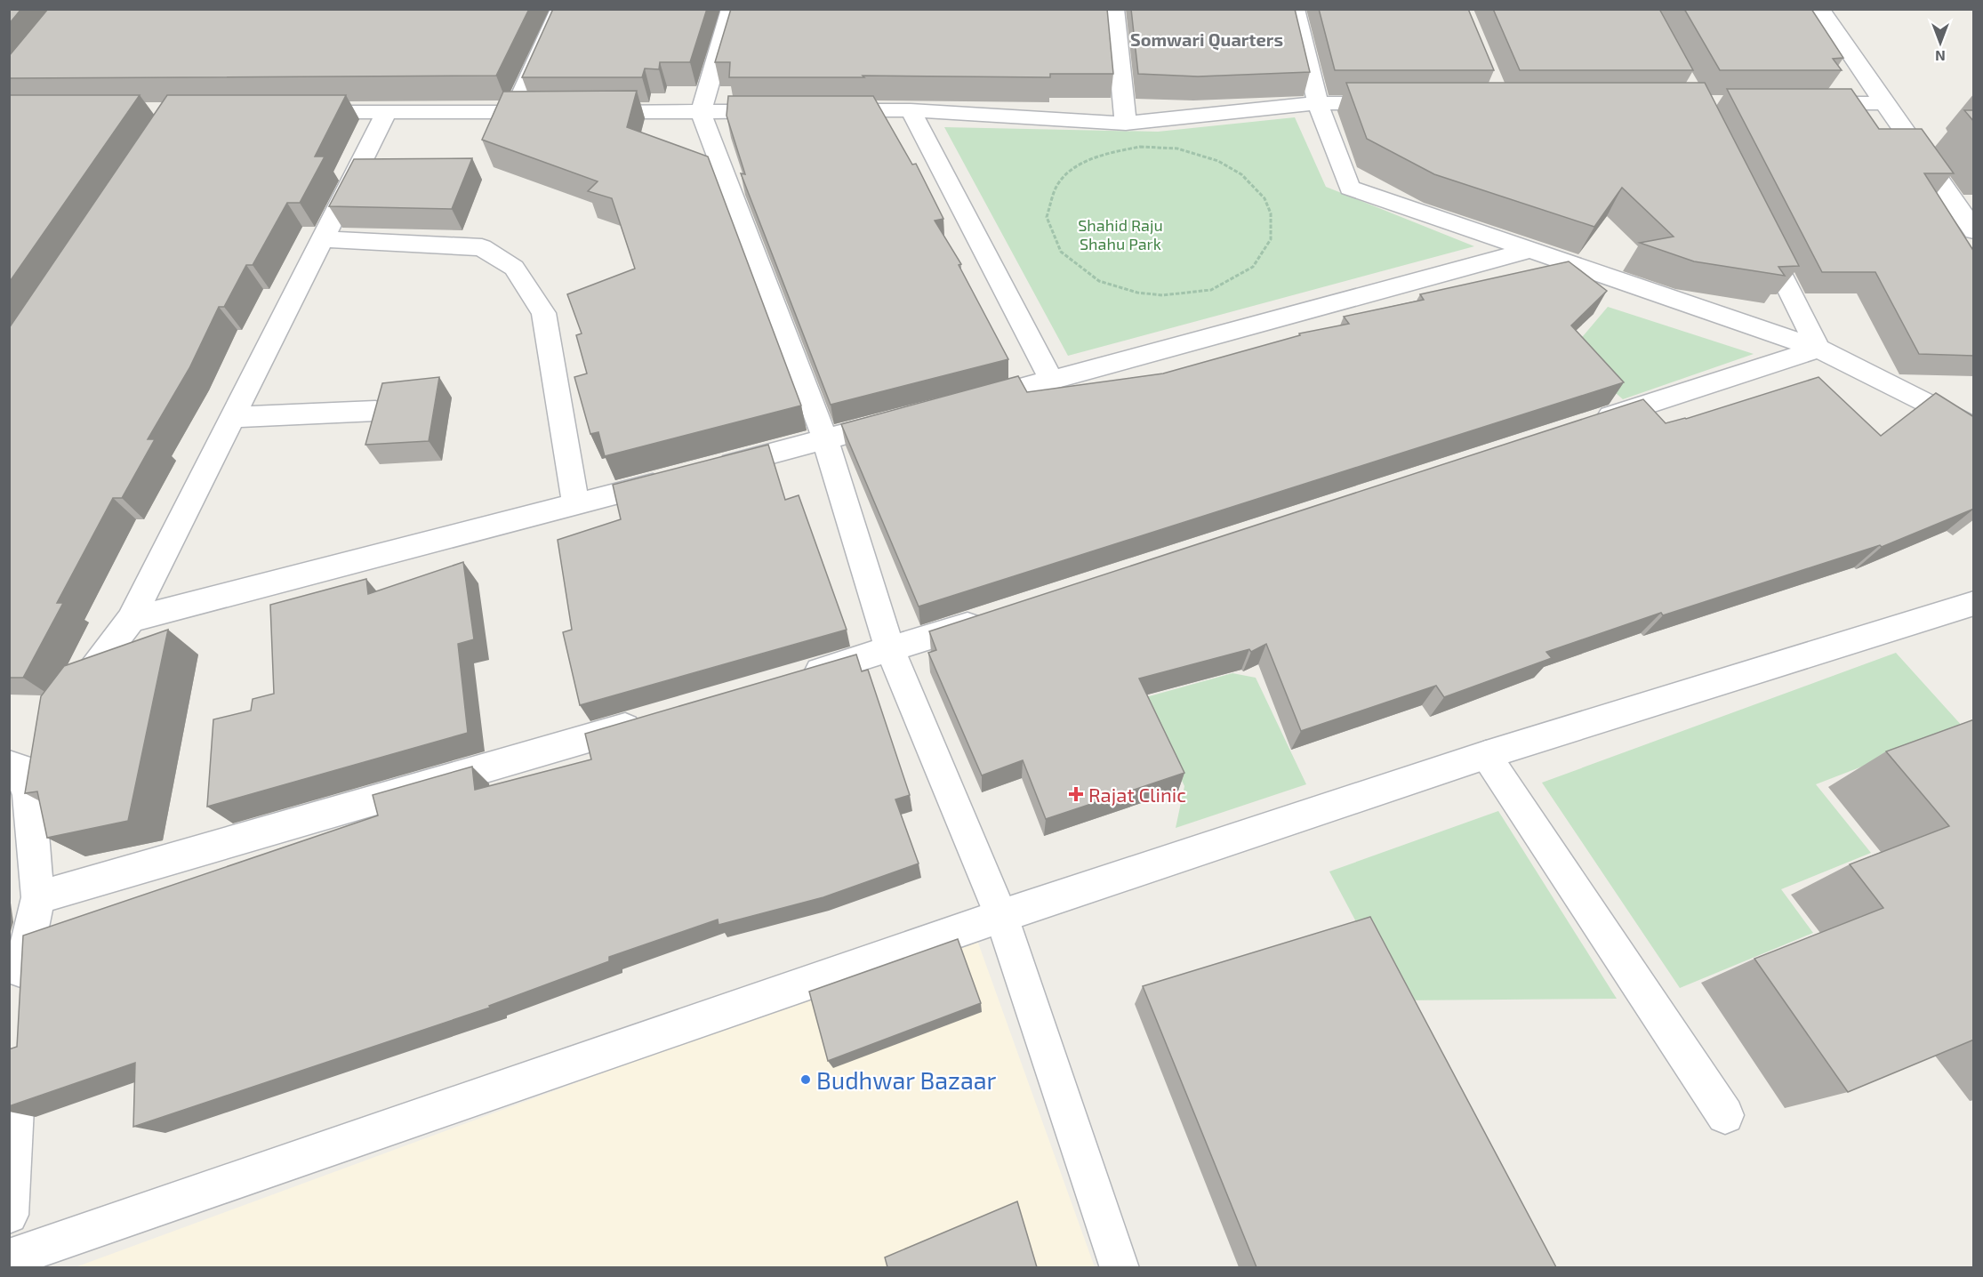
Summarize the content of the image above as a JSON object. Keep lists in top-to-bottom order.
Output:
{
  "districts": ["Somwari Quarters"],
  "parks": ["Shahid Raju Shahu Park"],
  "places": {
    "health": ["Rajat Clinic"],
    "other": ["Budhwar Bazaar"]
  },
  "north": "bottom"
}
